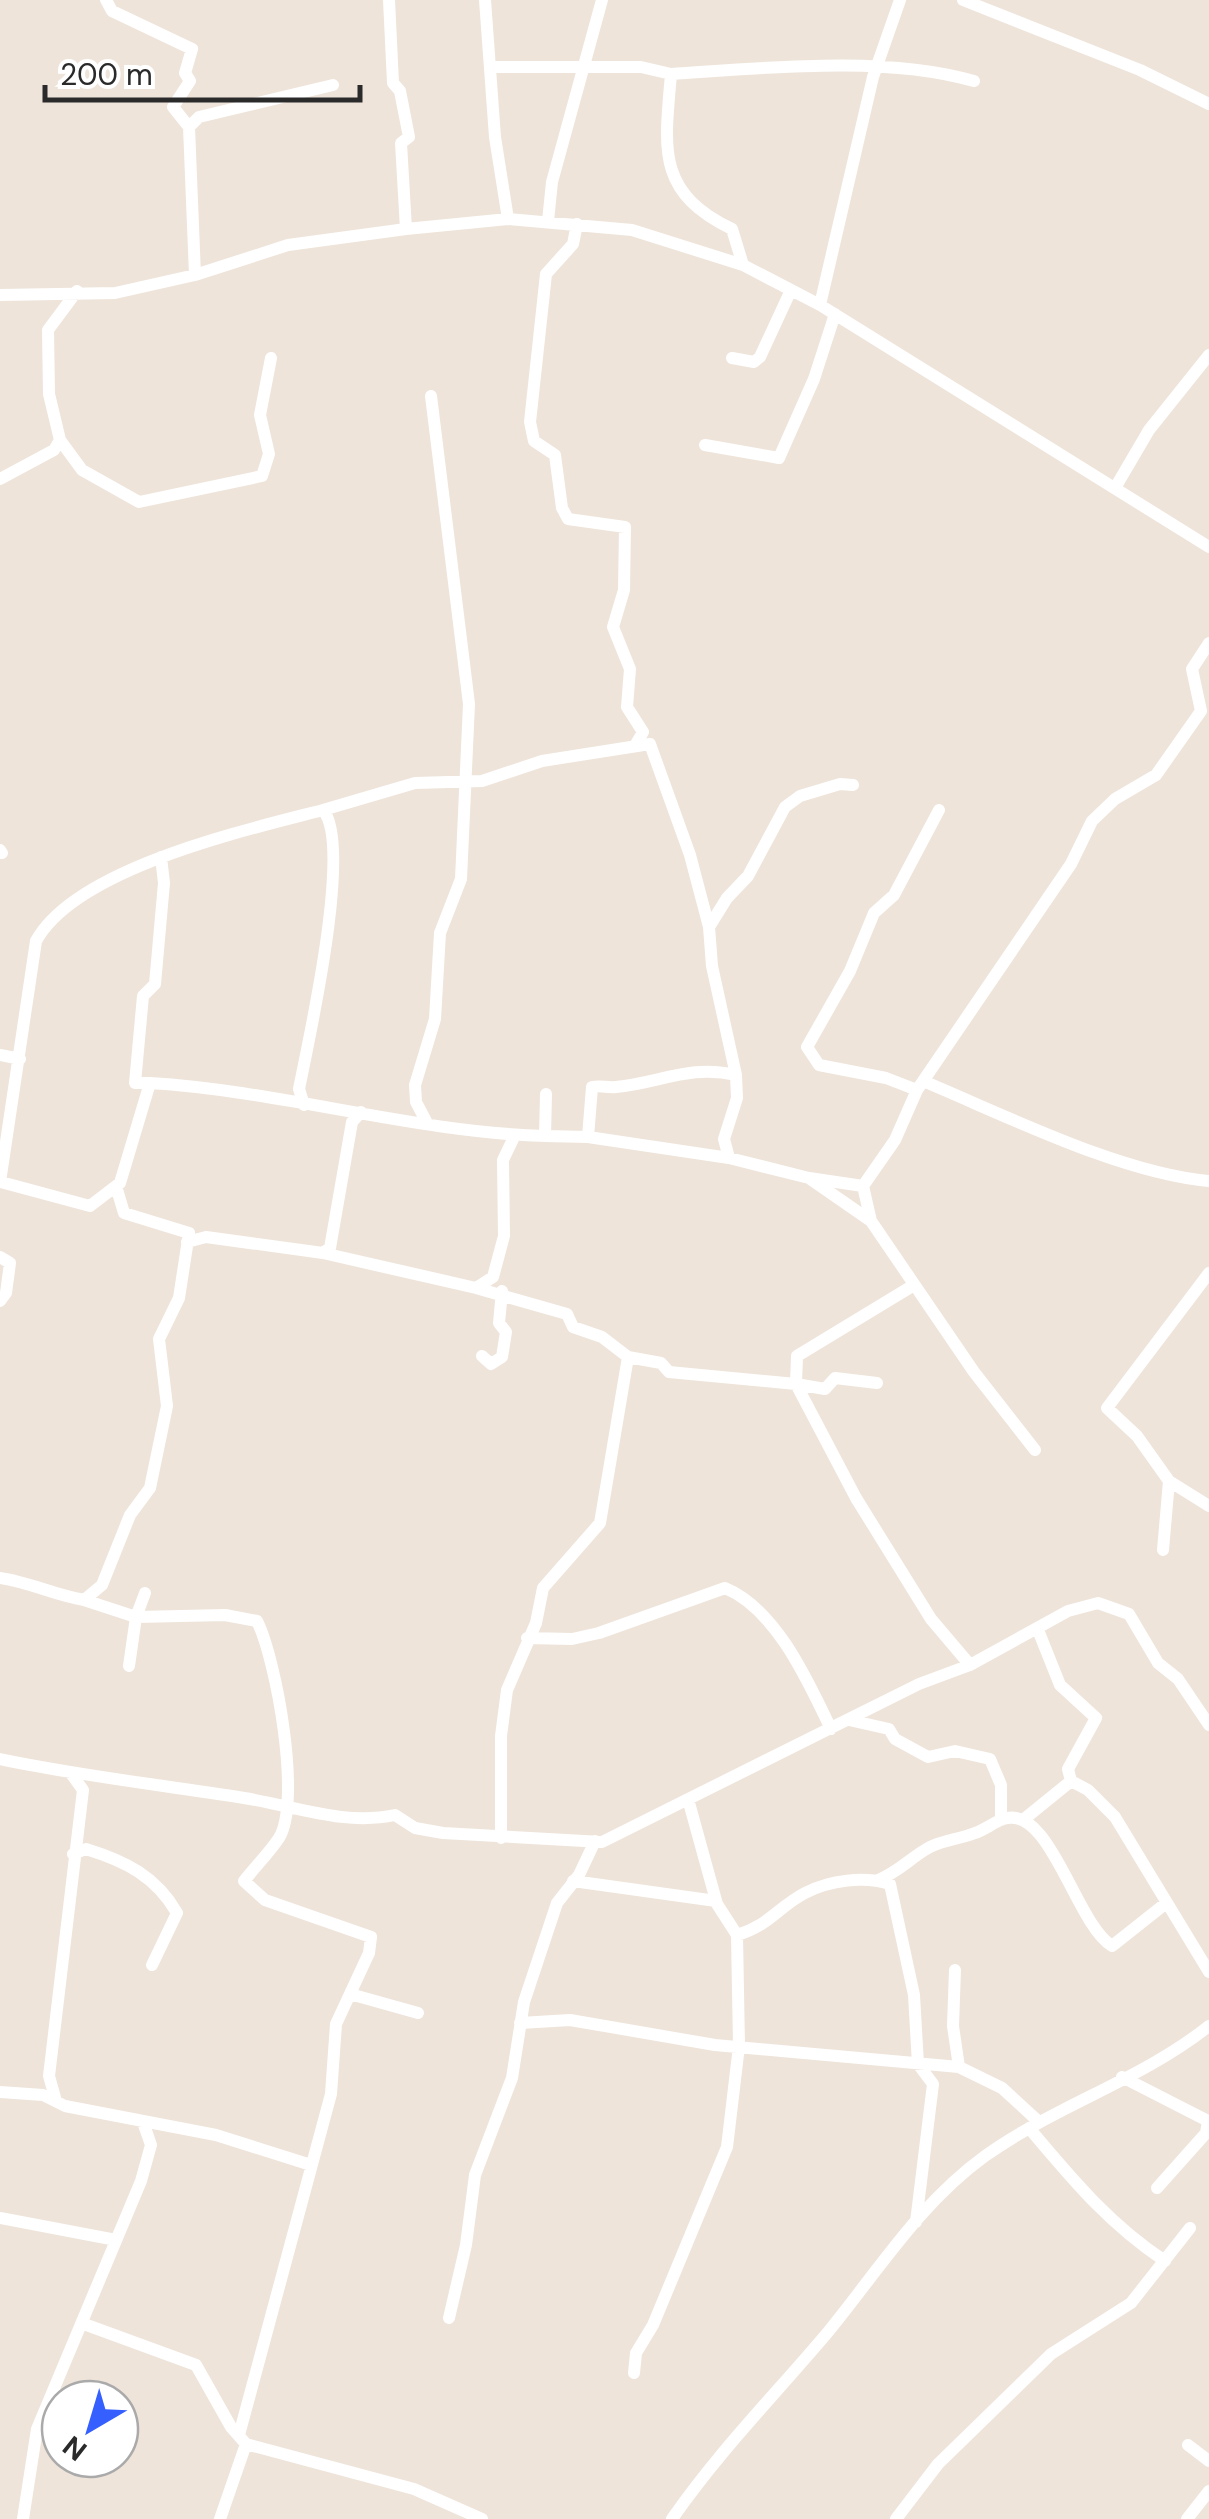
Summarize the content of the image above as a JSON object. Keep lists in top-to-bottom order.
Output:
{
  "scale_bar": "200 m",
  "north": "bottom left"
}
